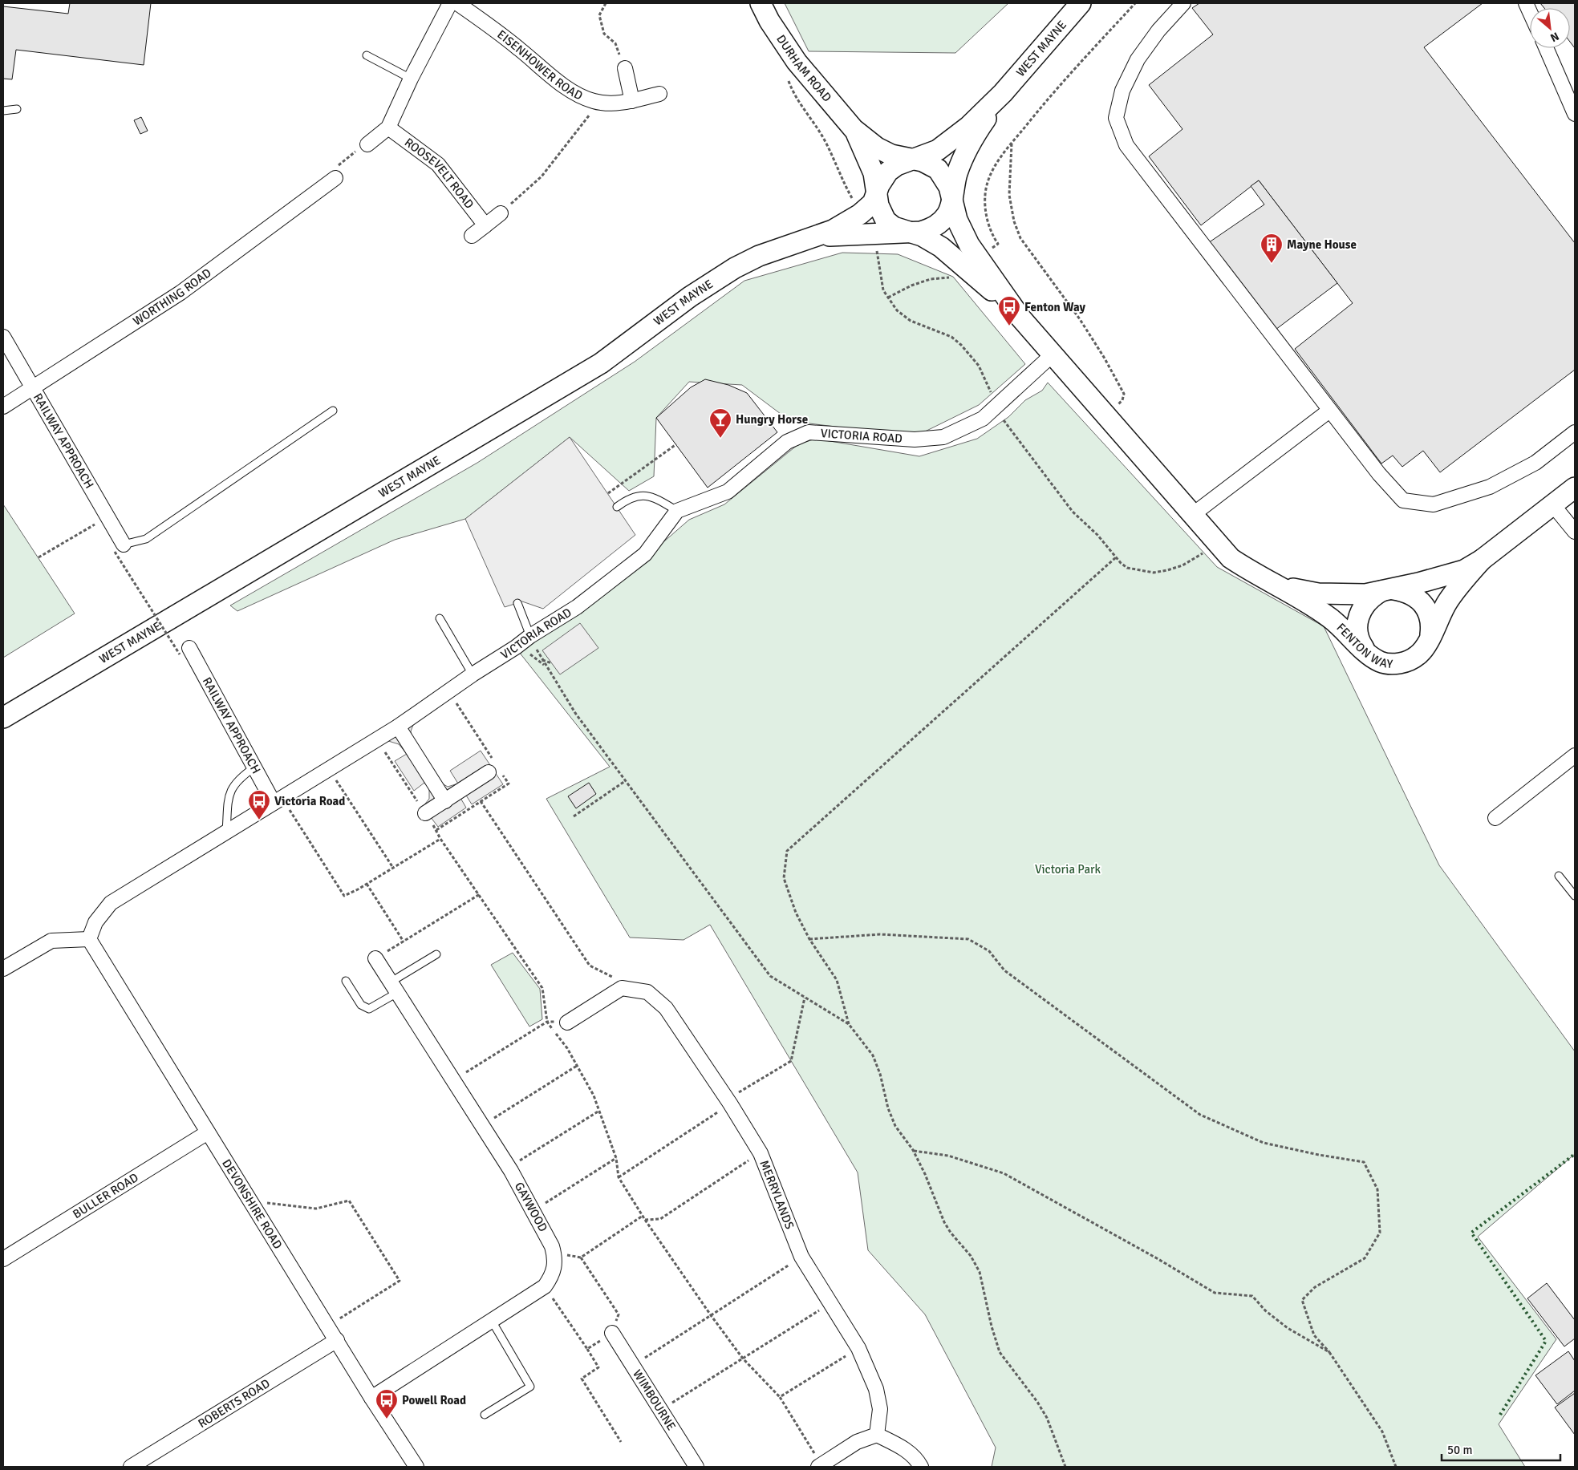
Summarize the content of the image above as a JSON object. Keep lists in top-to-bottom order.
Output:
{
  "streets": {
    "street": [
      "WEST MAYNE",
      "EISENHOWER ROAD",
      "DURHAM ROAD",
      "ROOSEVELT ROAD",
      "WORTHING ROAD",
      "VICTORIA ROAD",
      "RAILWAY APPROACH",
      "FENTON WAY",
      "MERRYLANDS",
      "BULLER ROAD",
      "DEVONSHIRE ROAD",
      "GAYWOOD",
      "WIMBOURNE",
      "ROBERTS ROAD"
    ]
  },
  "crossings": [
    ["WEST MAYNE", "DURHAM ROAD"],
    ["WEST MAYNE", "FENTON WAY"],
    ["DURHAM ROAD", "FENTON WAY"],
    ["WORTHING ROAD", "RAILWAY APPROACH"],
    ["VICTORIA ROAD", "RAILWAY APPROACH"],
    ["VICTORIA ROAD", "FENTON WAY"],
    ["VICTORIA ROAD", "DEVONSHIRE ROAD"],
    ["BULLER ROAD", "DEVONSHIRE ROAD"],
    ["DEVONSHIRE ROAD", "GAYWOOD"],
    ["DEVONSHIRE ROAD", "ROBERTS ROAD"]
  ],
  "parks": ["Victoria Park"],
  "places": {
    "building": ["Mayne House"],
    "bus stop": ["Fenton Way", "Victoria Road", "Powell Road"],
    "bar": ["Hungry Horse"]
  },
  "scale_bar": "50 m",
  "north": "bottom right"
}
